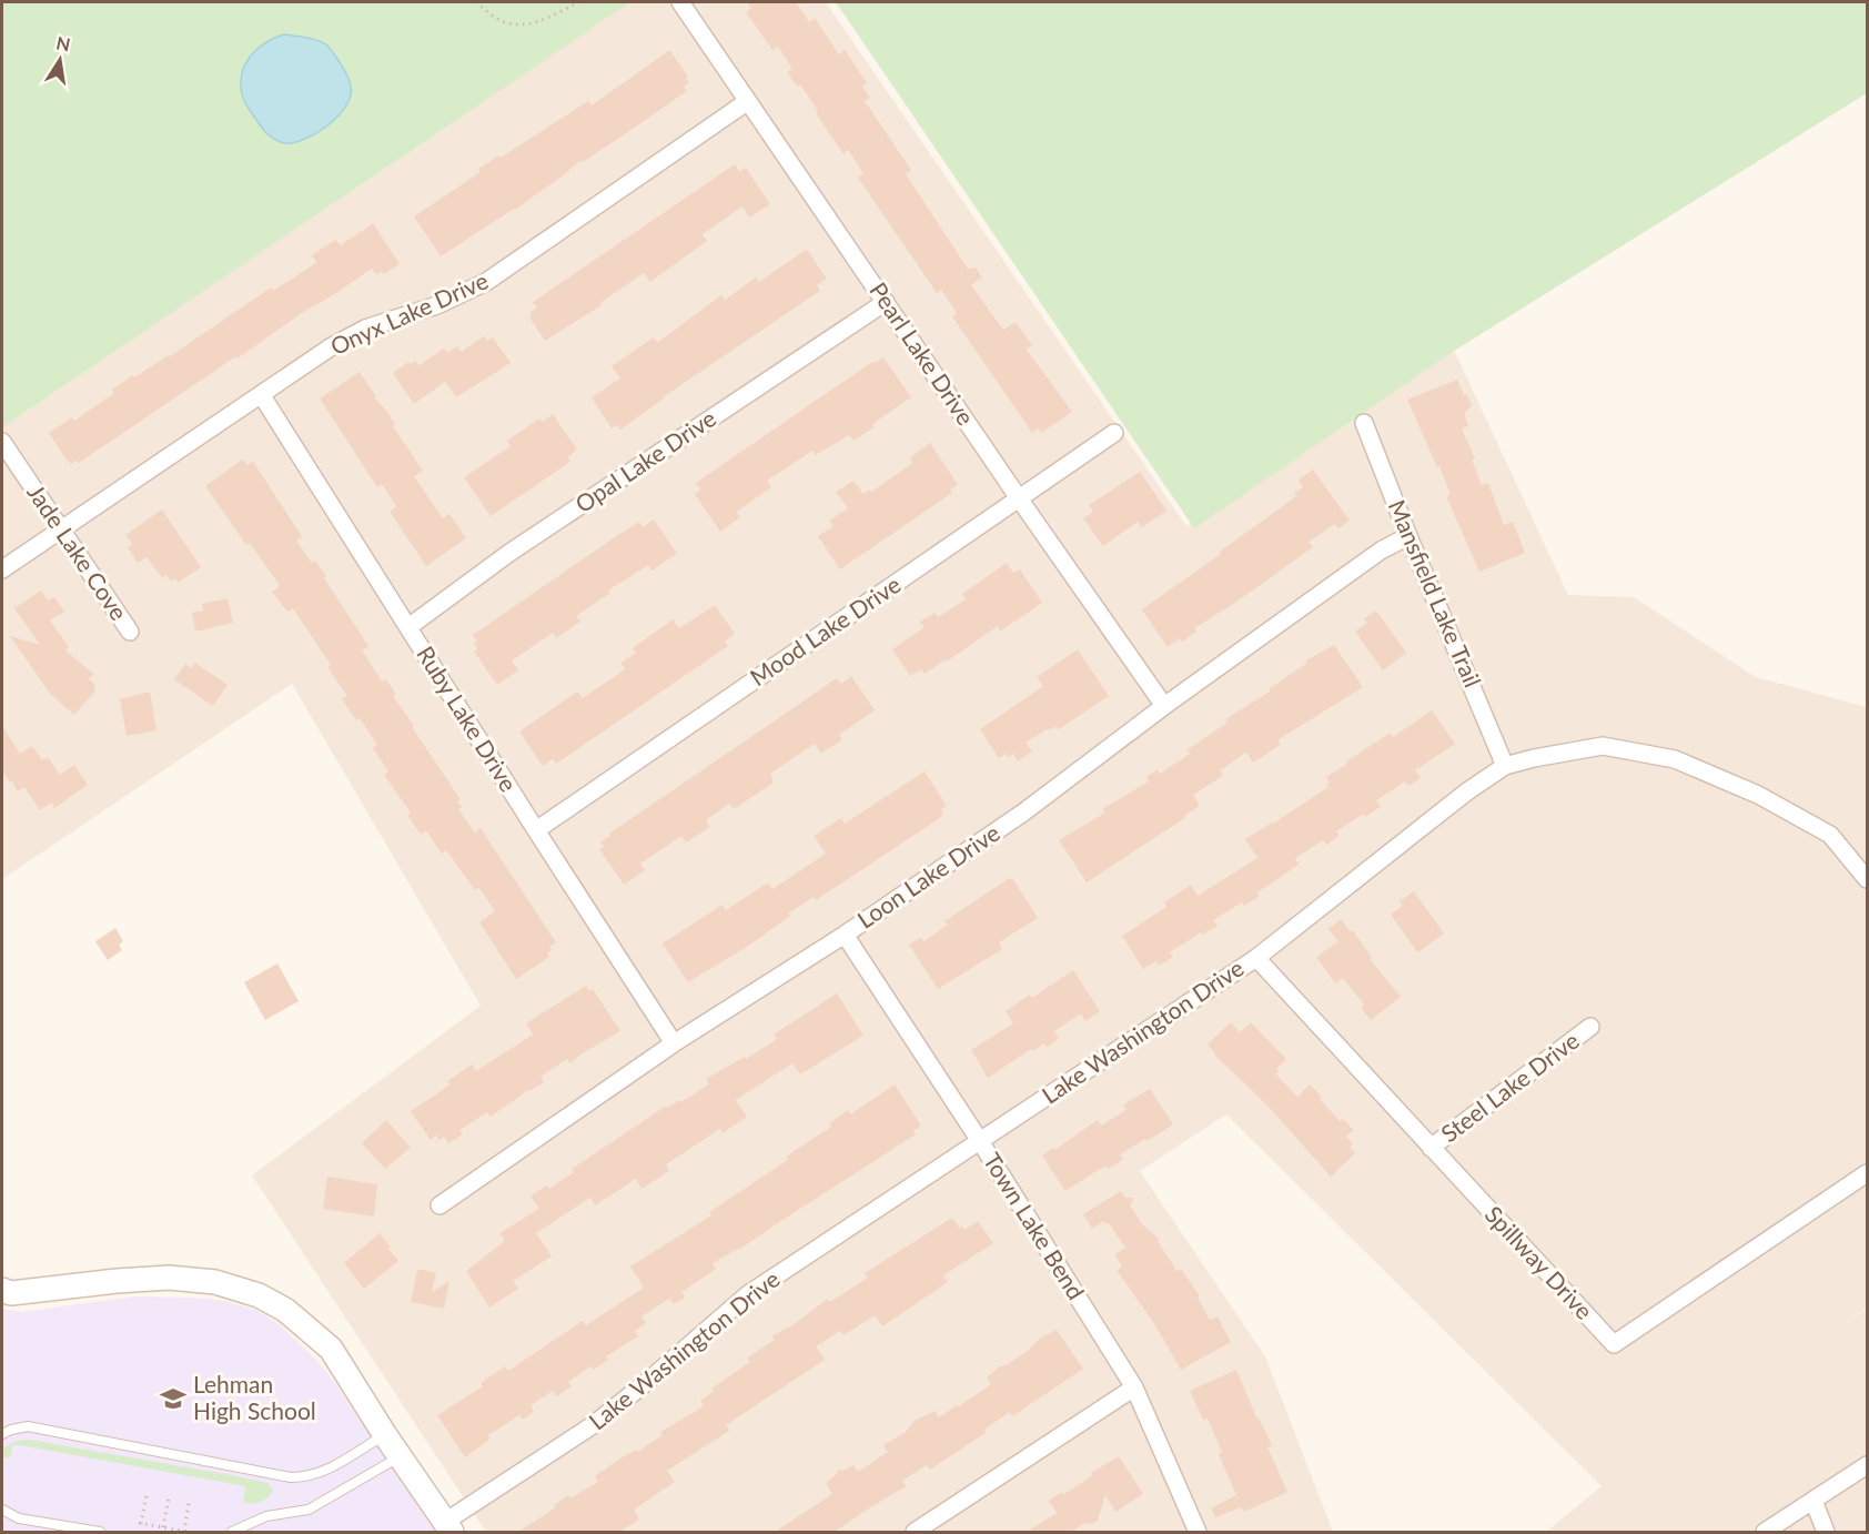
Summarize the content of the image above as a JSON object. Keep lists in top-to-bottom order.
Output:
{
  "streets": {
    "street": [
      "Onyx Lake Drive",
      "Pearl Lake Drive",
      "Opal Lake Drive",
      "Jade Lake Cove",
      "Mansfield Lake Trail",
      "Mood Lake Drive",
      "Ruby Lake Drive",
      "Loon Lake Drive",
      "Lake Washington Drive",
      "Steel Lake Drive",
      "Town Lake Bend",
      "Spillway Drive"
    ]
  },
  "crossings": [
    ["Onyx Lake Drive", "Pearl Lake Drive"],
    ["Onyx Lake Drive", "Jade Lake Cove"],
    ["Onyx Lake Drive", "Ruby Lake Drive"],
    ["Pearl Lake Drive", "Opal Lake Drive"],
    ["Pearl Lake Drive", "Mood Lake Drive"],
    ["Pearl Lake Drive", "Loon Lake Drive"],
    ["Opal Lake Drive", "Ruby Lake Drive"],
    ["Mansfield Lake Trail", "Loon Lake Drive"],
    ["Mansfield Lake Trail", "Lake Washington Drive"],
    ["Mood Lake Drive", "Ruby Lake Drive"],
    ["Ruby Lake Drive", "Loon Lake Drive"],
    ["Loon Lake Drive", "Town Lake Bend"],
    ["Lake Washington Drive", "Town Lake Bend"],
    ["Lake Washington Drive", "Spillway Drive"],
    ["Steel Lake Drive", "Spillway Drive"]
  ],
  "places": {
    "school or university": ["Lehman High School"]
  },
  "north": "top"
}
